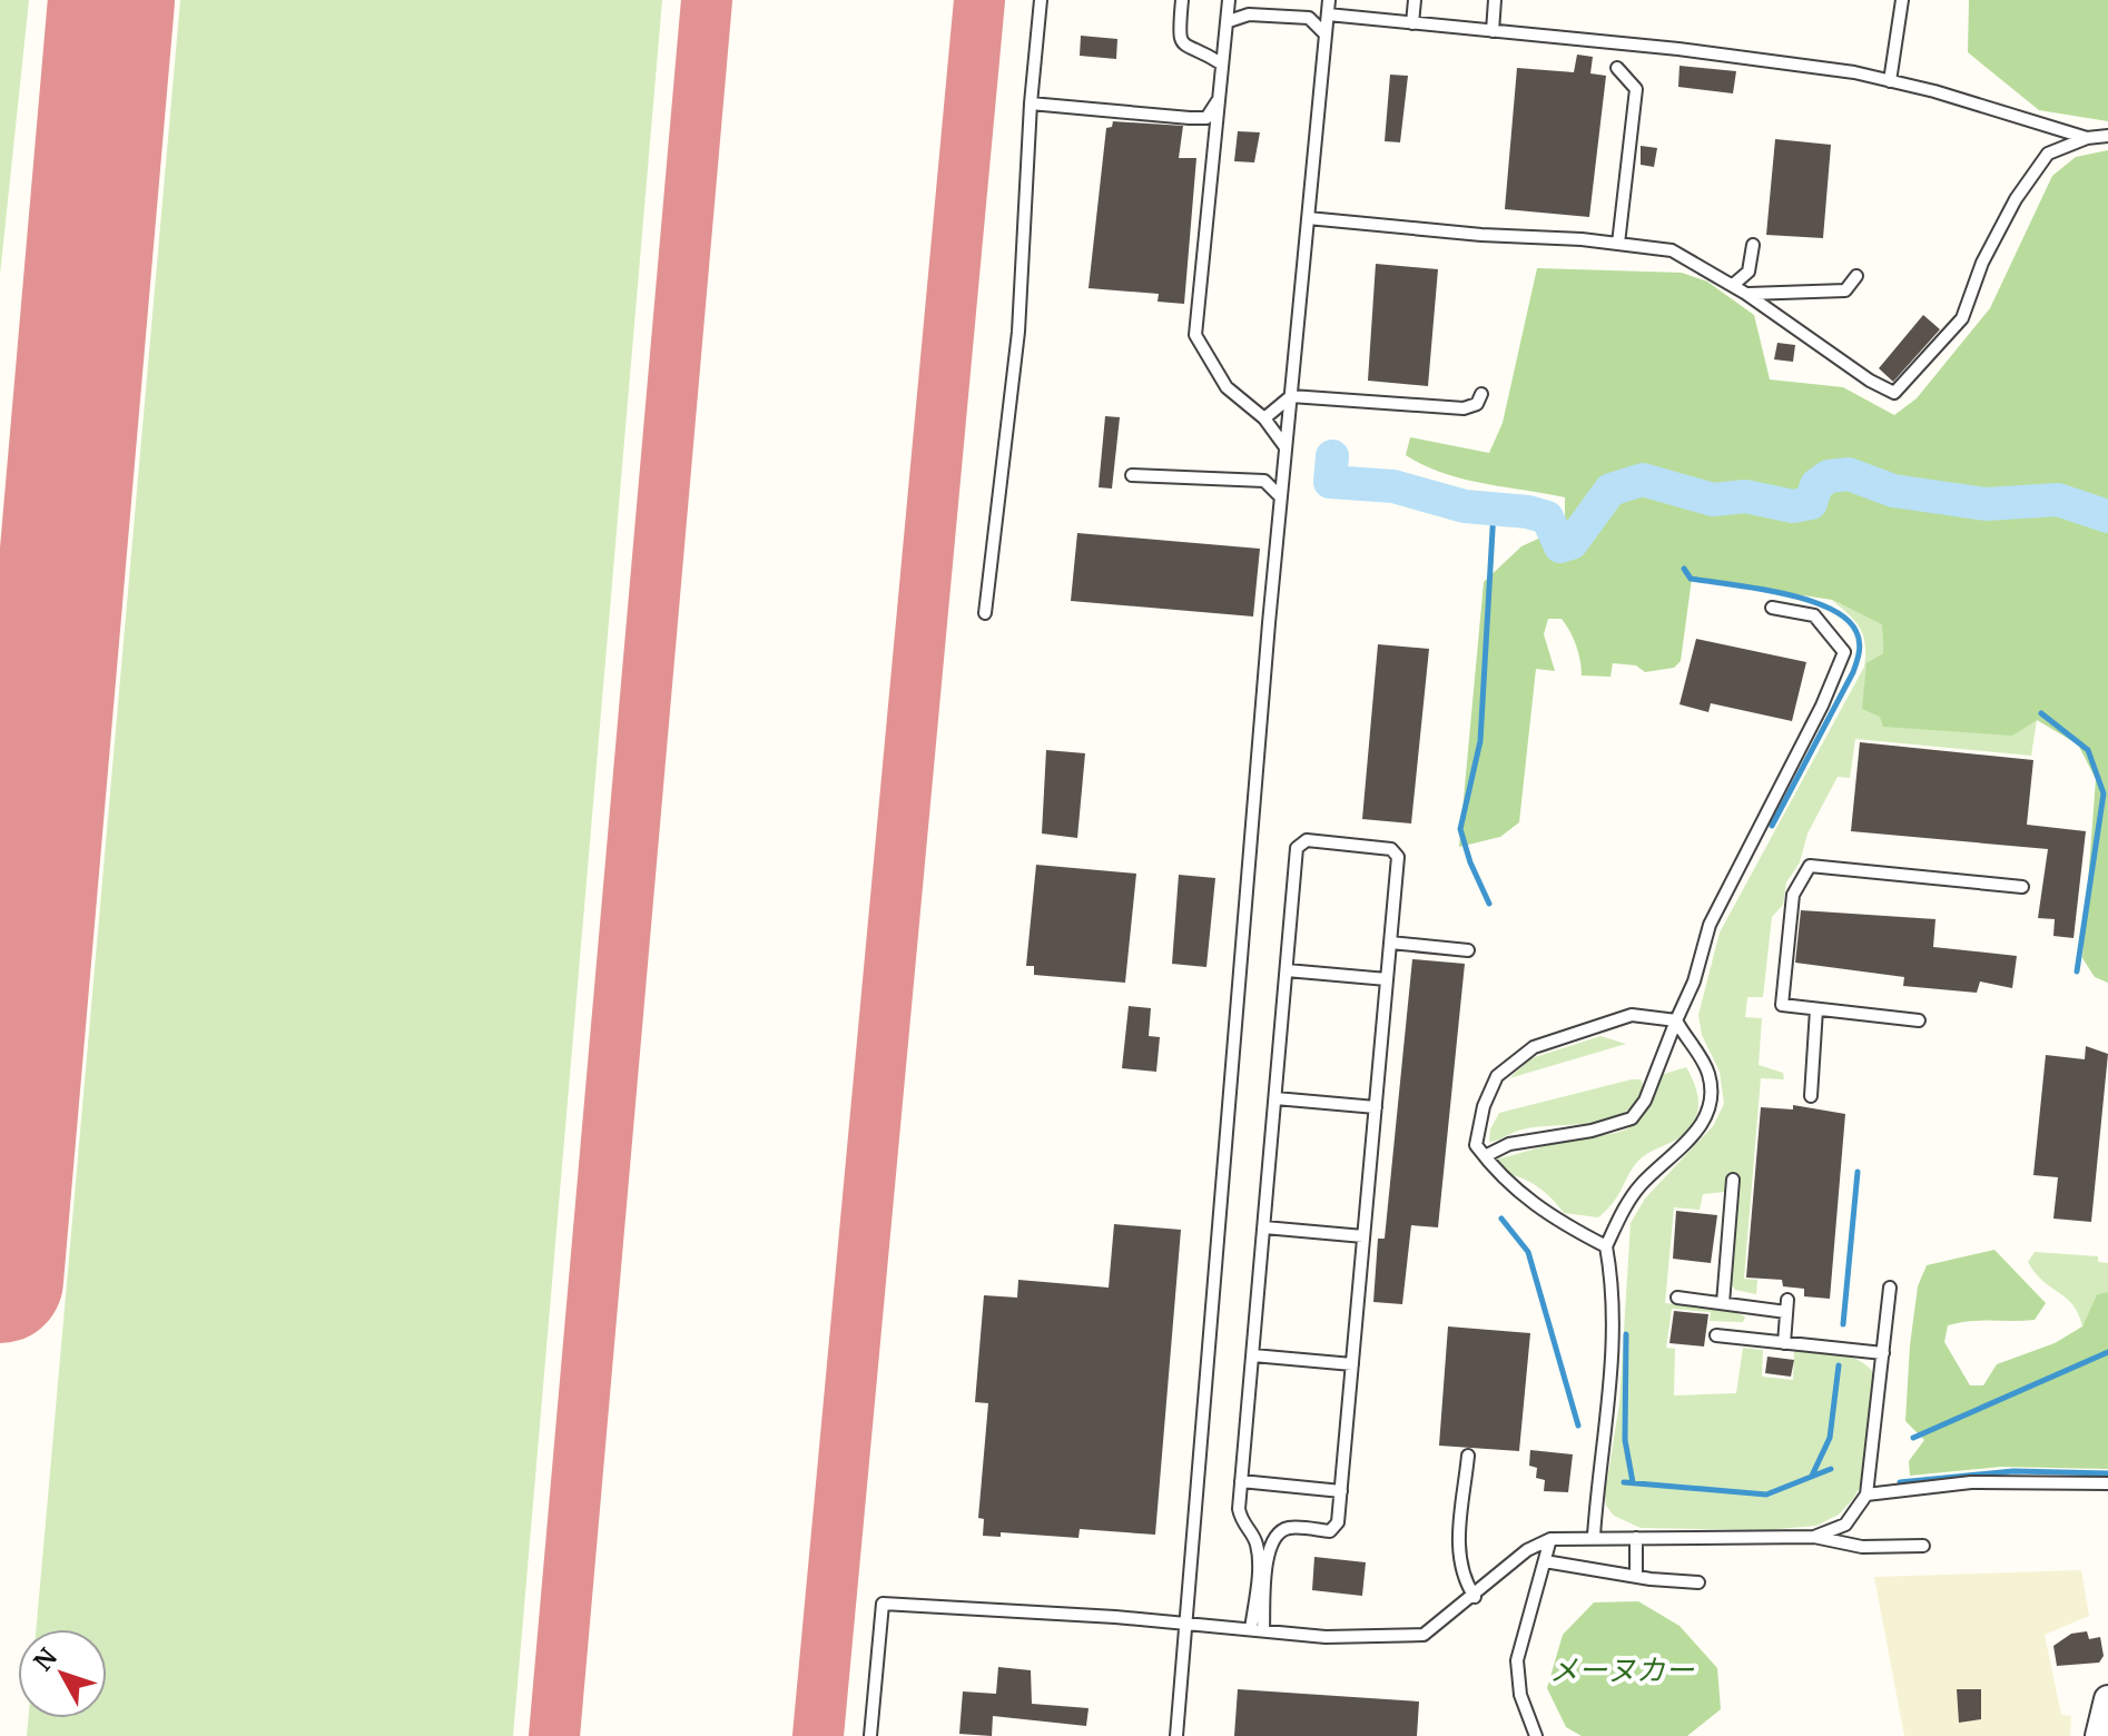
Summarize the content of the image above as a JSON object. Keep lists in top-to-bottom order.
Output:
{
  "parks": ["メーヌカー"],
  "north": "top left"
}
